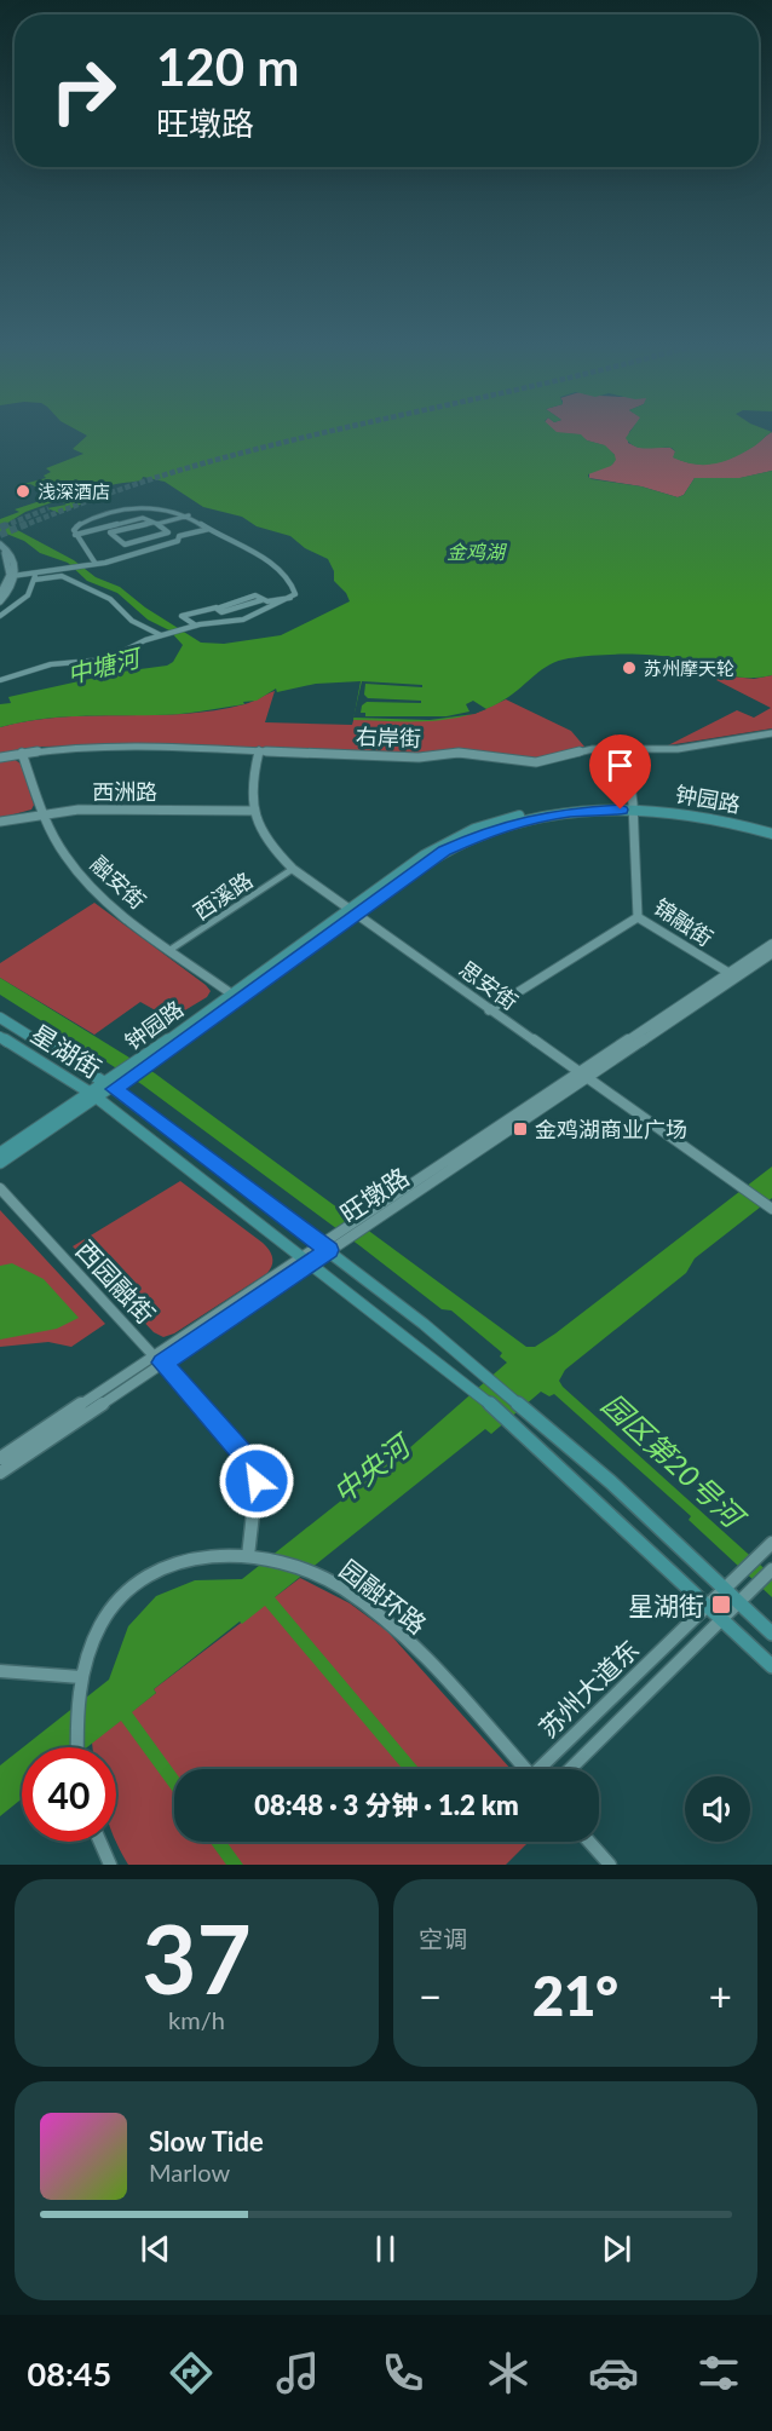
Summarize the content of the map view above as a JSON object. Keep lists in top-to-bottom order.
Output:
{
  "streets": {
    "main road": ["钟园路", "星湖街"],
    "street": [
      "右岸街",
      "西洲路",
      "融安街",
      "西溪路",
      "锦融街",
      "思安街",
      "旺墩路",
      "西园融街",
      "园融环路",
      "苏州大道东"
    ]
  },
  "crossings": [
    ["右岸街", "融安街"],
    ["右岸街", "锦融街"],
    ["右岸街", "思安街"],
    ["西洲路", "融安街"],
    ["西洲路", "思安街"],
    ["钟园路", "融安街"],
    ["钟园路", "锦融街"],
    ["钟园路", "思安街"],
    ["钟园路", "星湖街"],
    ["融安街", "西溪路"],
    ["西溪路", "思安街"],
    ["锦融街", "旺墩路"],
    ["思安街", "旺墩路"],
    ["星湖街", "旺墩路"],
    ["星湖街", "苏州大道东"],
    ["旺墩路", "西园融街"],
    ["西园融街", "园融环路"]
  ],
  "water": [
    "金鸡湖",
    "中塘河",
    "园区第20号河",
    "中央河"
  ],
  "places": {
    "other": ["浅深酒店", "苏州摩天轮"],
    "transit": ["金鸡湖商业广场", "星湖街"]
  },
  "page": {
    "turn": ["120 m", "旺墩路"],
    "limit": "40",
    "trip": "08:48 · 3 分钟 · 1.2 km",
    "tile": [
      ["37", "km/h"],
      "空调"
    ],
    "heat": ["−", "21°", "+"],
    "song": ["Slow Tide", "Marlow"],
    "tabs": "08:45"
  }
}
